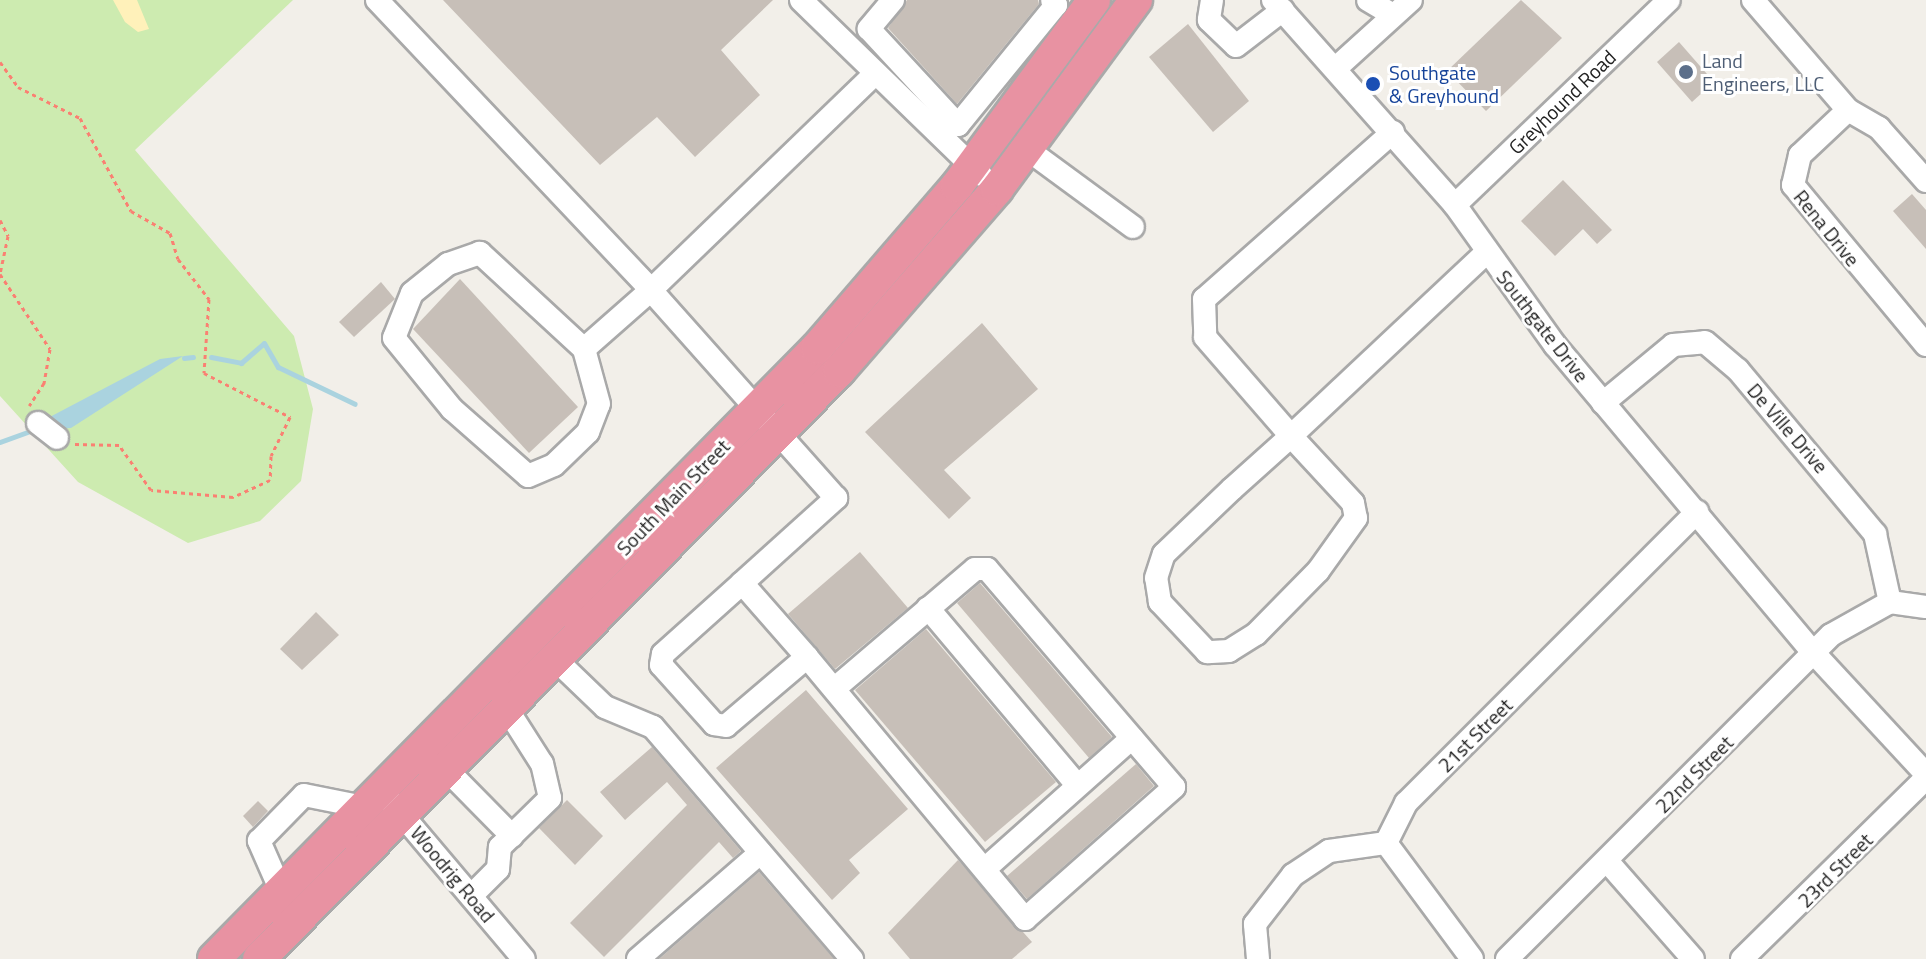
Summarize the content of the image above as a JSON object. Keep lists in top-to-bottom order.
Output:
{
  "streets": {
    "highway": ["South Main Street"],
    "street": [
      "Greyhound Road",
      "Rena Drive",
      "Southgate Drive",
      "De Ville Drive",
      "21st Street",
      "22nd Street",
      "23rd Street",
      "Woodrig Road"
    ]
  },
  "crossings": [
    ["Greyhound Road", "Southgate Drive"],
    ["Southgate Drive", "De Ville Drive"],
    ["Southgate Drive", "21st Street"],
    ["Southgate Drive", "22nd Street"],
    ["Southgate Drive", "23rd Street"],
    ["De Ville Drive", "22nd Street"],
    ["South Main Street", "Woodrig Road"]
  ],
  "places": ["Land Engineers, LLC", "Southgate & Greyhound"]
}
